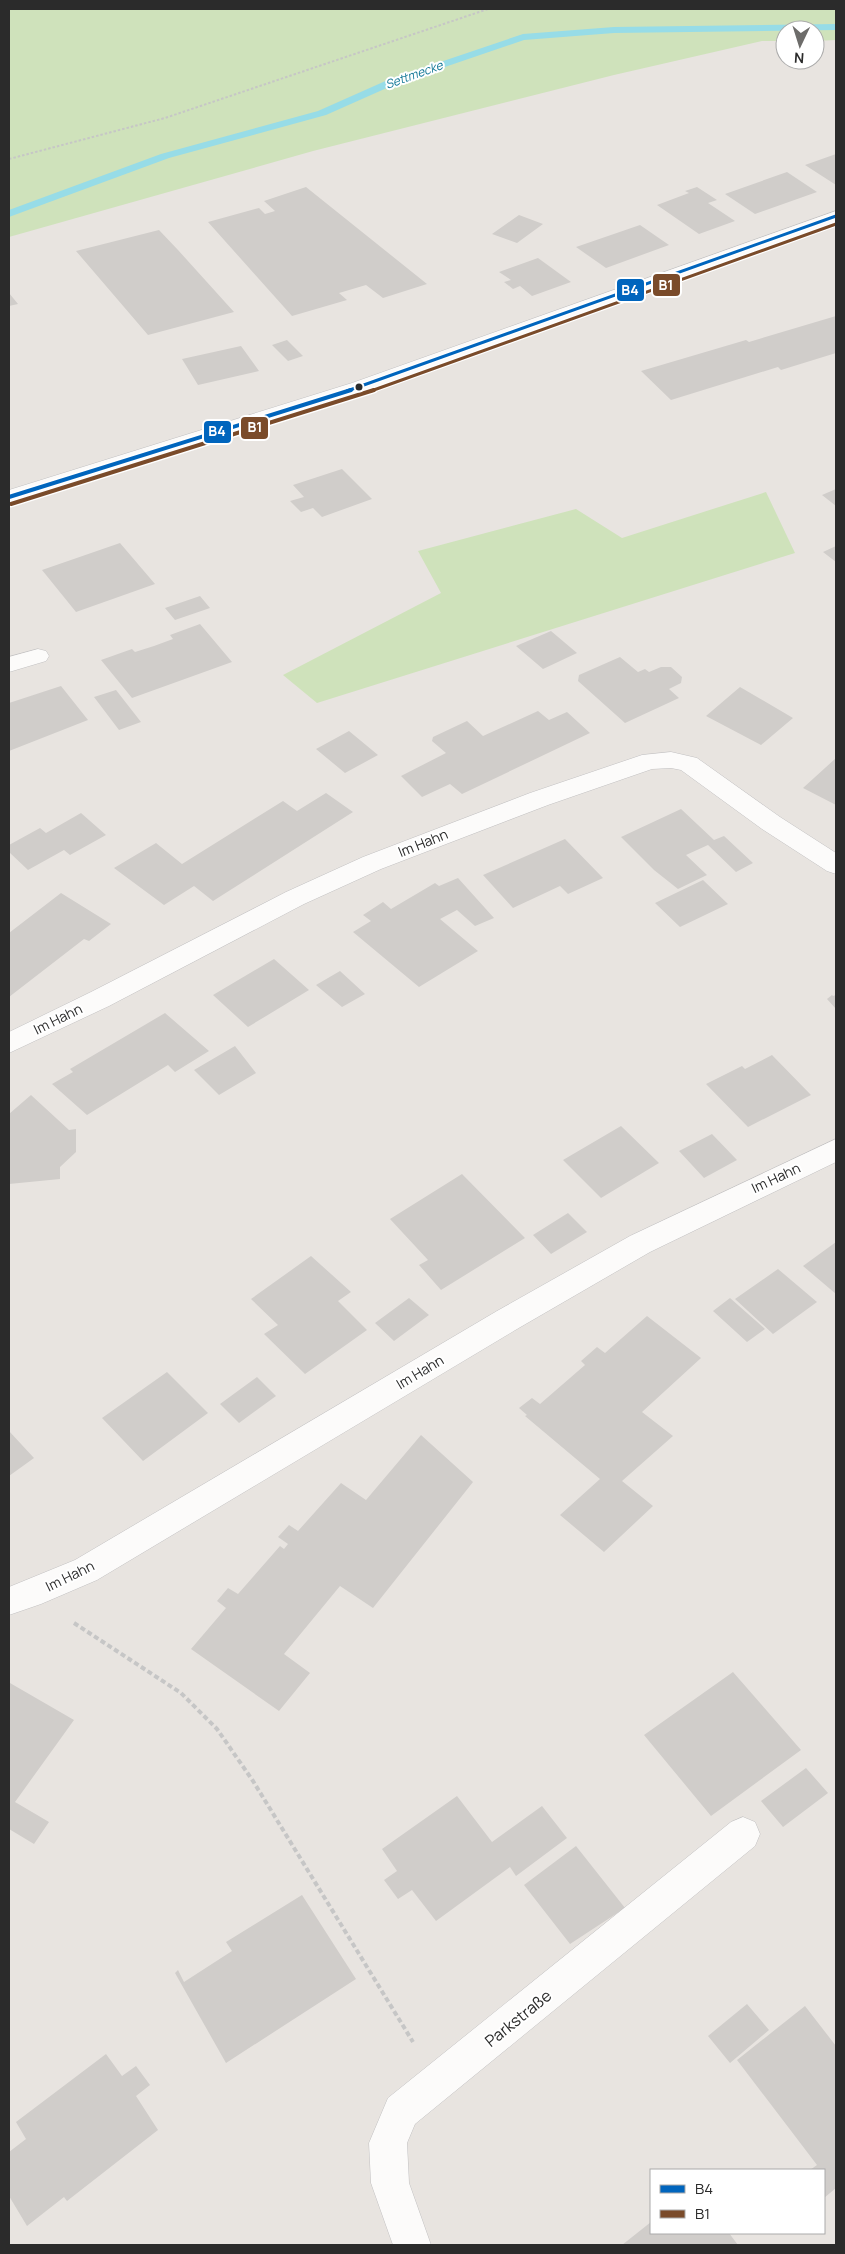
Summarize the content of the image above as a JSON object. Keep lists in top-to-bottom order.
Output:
{
  "streets": {
    "street": ["Im Hahn", "Parkstraße"]
  },
  "water": ["Settmecke"],
  "lines": ["transit line B4", "transit line B1"],
  "legend": ["B4", "B1"],
  "north": "bottom"
}
